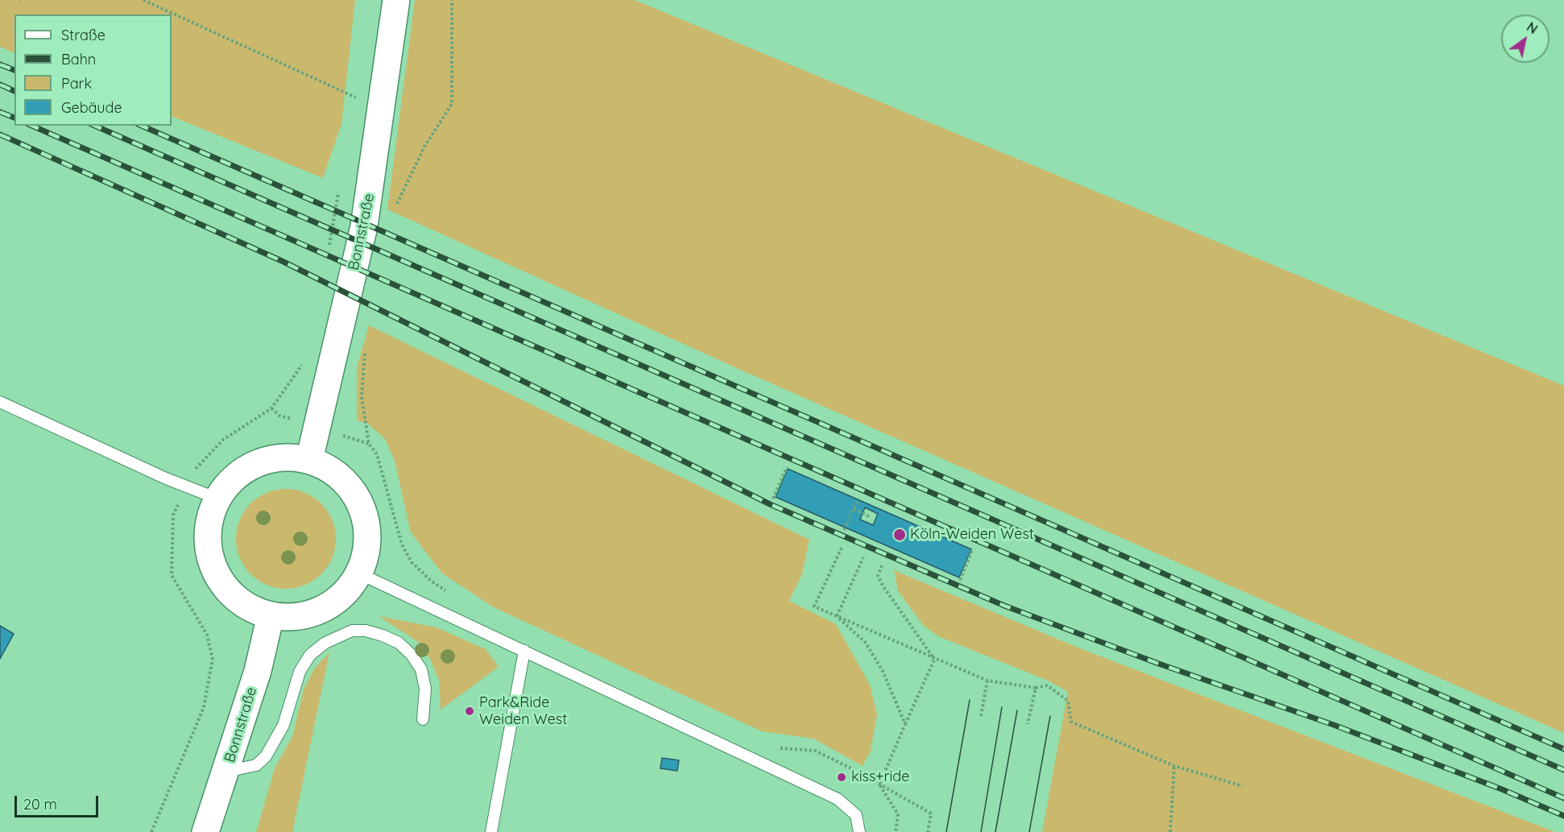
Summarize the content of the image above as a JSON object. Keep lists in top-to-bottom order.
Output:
{
  "streets": {
    "main road": ["Bonnstraße"]
  },
  "places": ["Köln-Weiden West", "Park&Ride Weiden West", "kiss+ride"],
  "legend": [
    "Straße",
    "Bahn",
    "Park",
    "Gebäude"
  ],
  "scale_bar": "20 m",
  "north": "top right"
}
